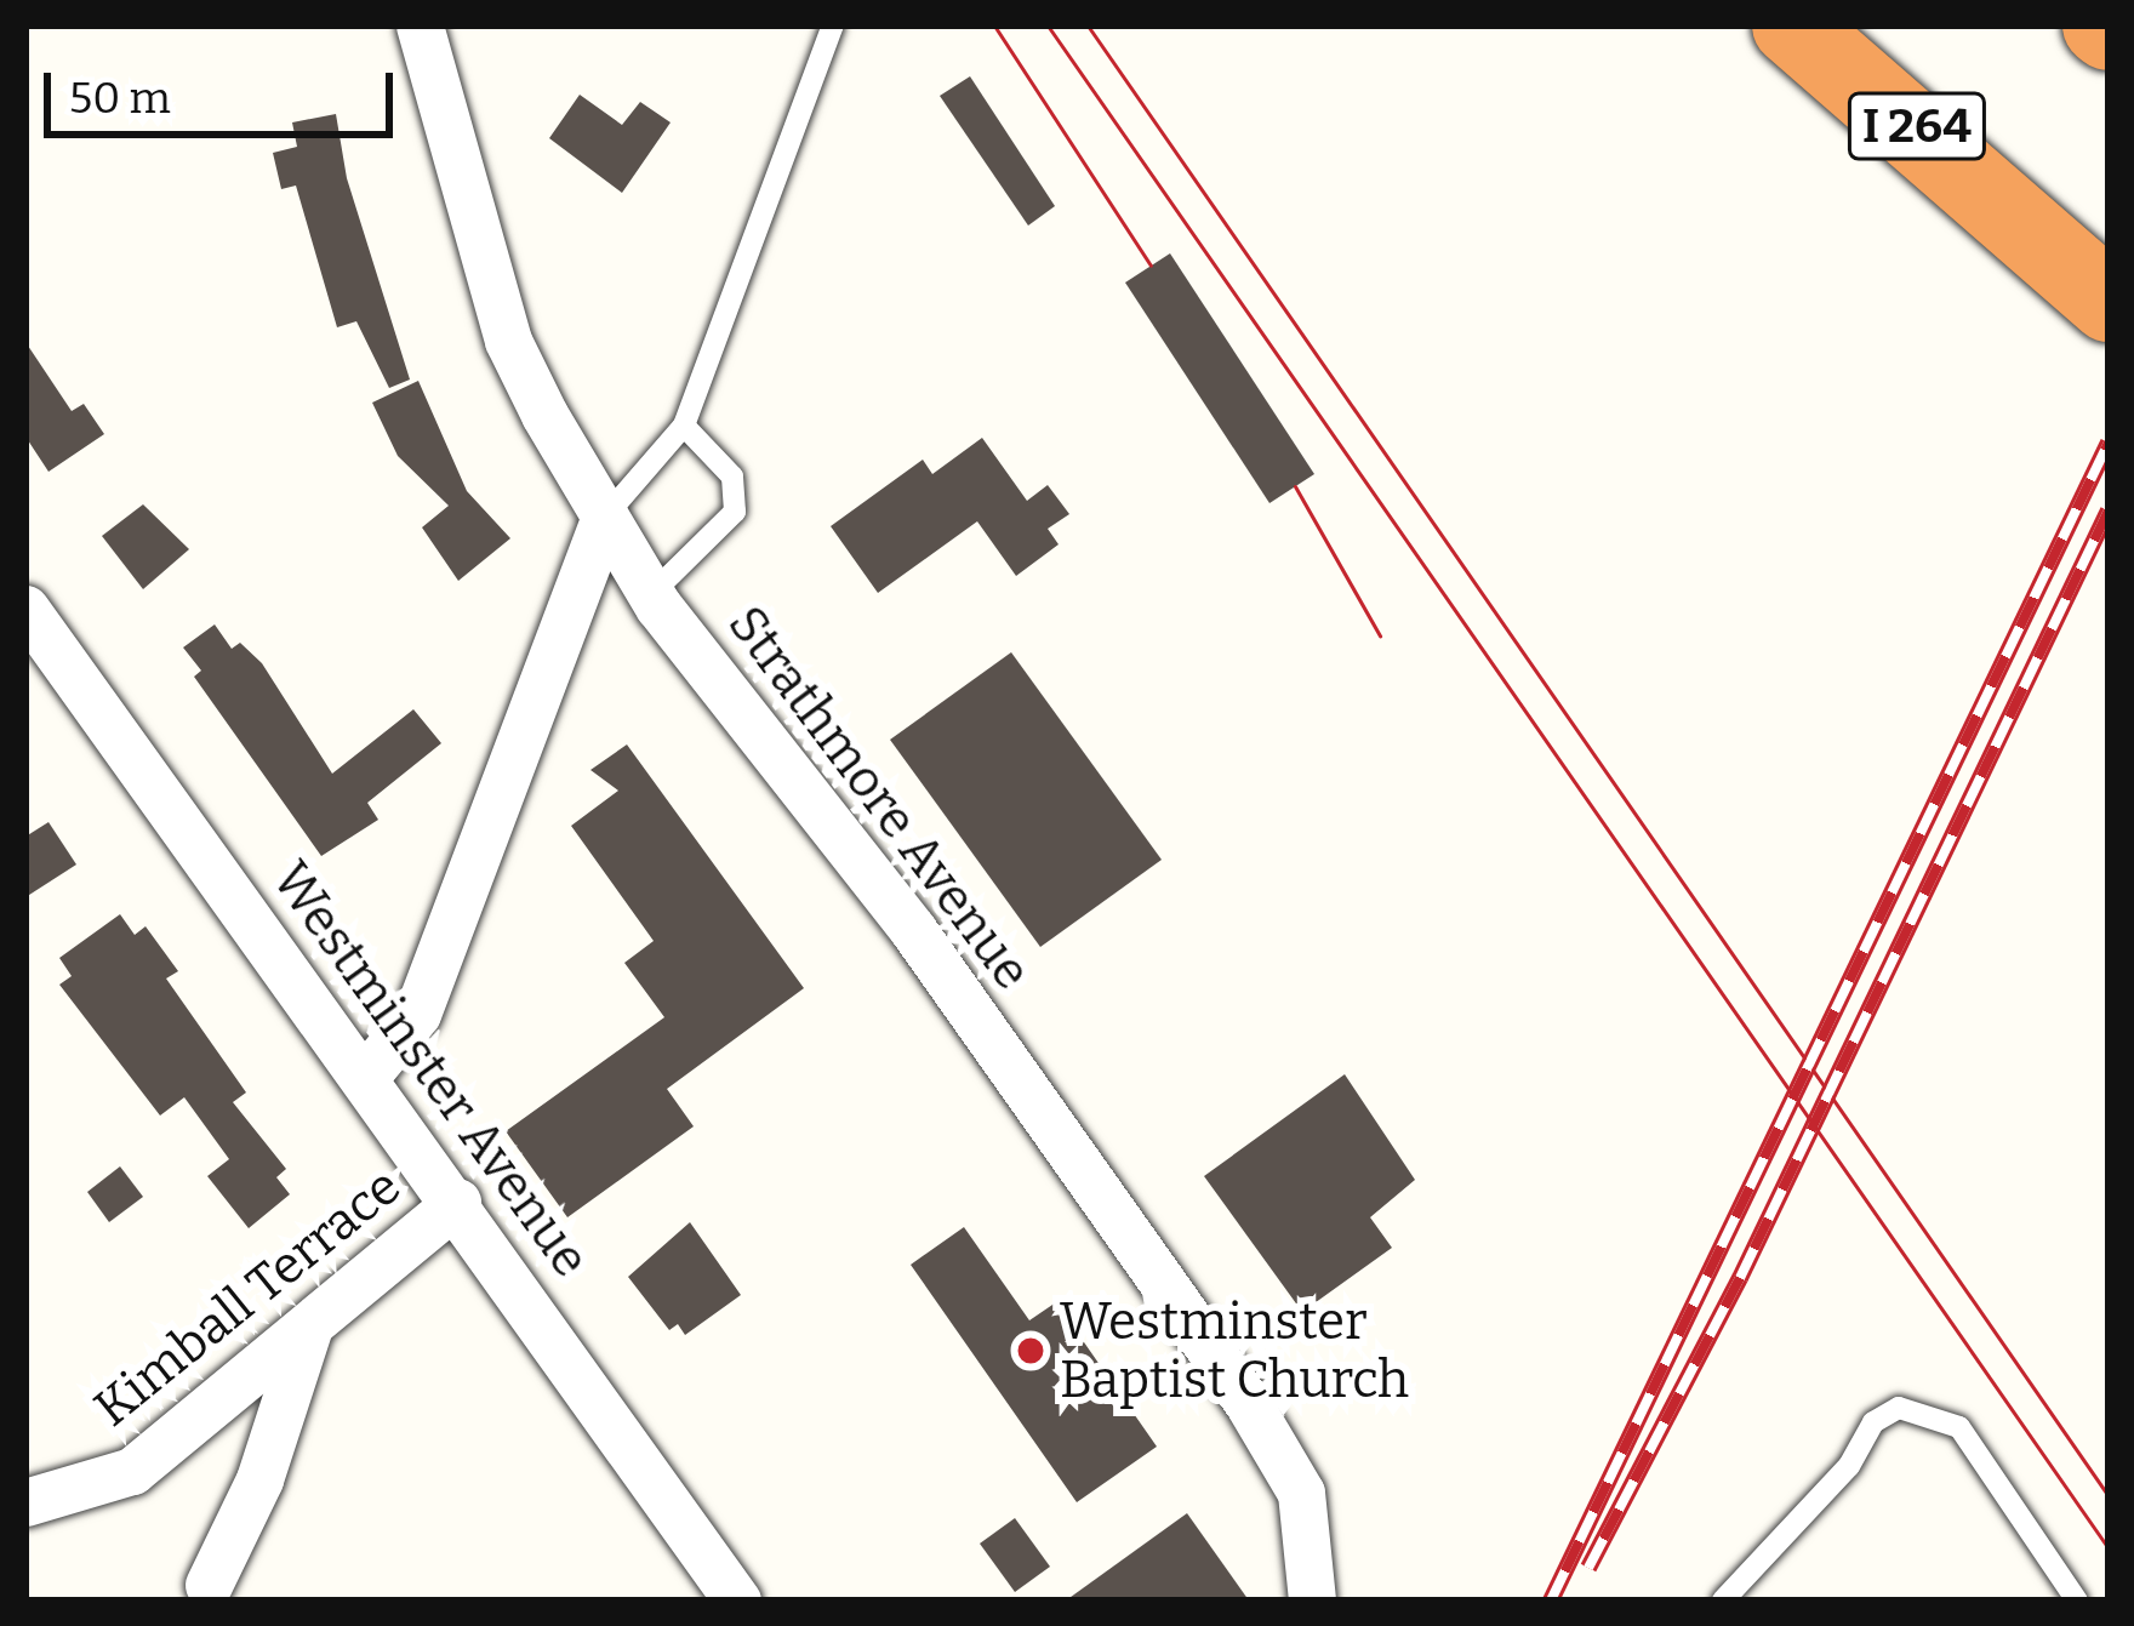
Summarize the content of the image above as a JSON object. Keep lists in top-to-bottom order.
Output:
{
  "streets": {
    "highway": ["I 264"],
    "street": ["Strathmore Avenue", "Westminster Avenue", "Kimball Terrace"]
  },
  "crossings": [
    ["Westminster Avenue", "Kimball Terrace"]
  ],
  "places": ["Westminster Baptist Church"],
  "scale_bar": "50 m"
}
